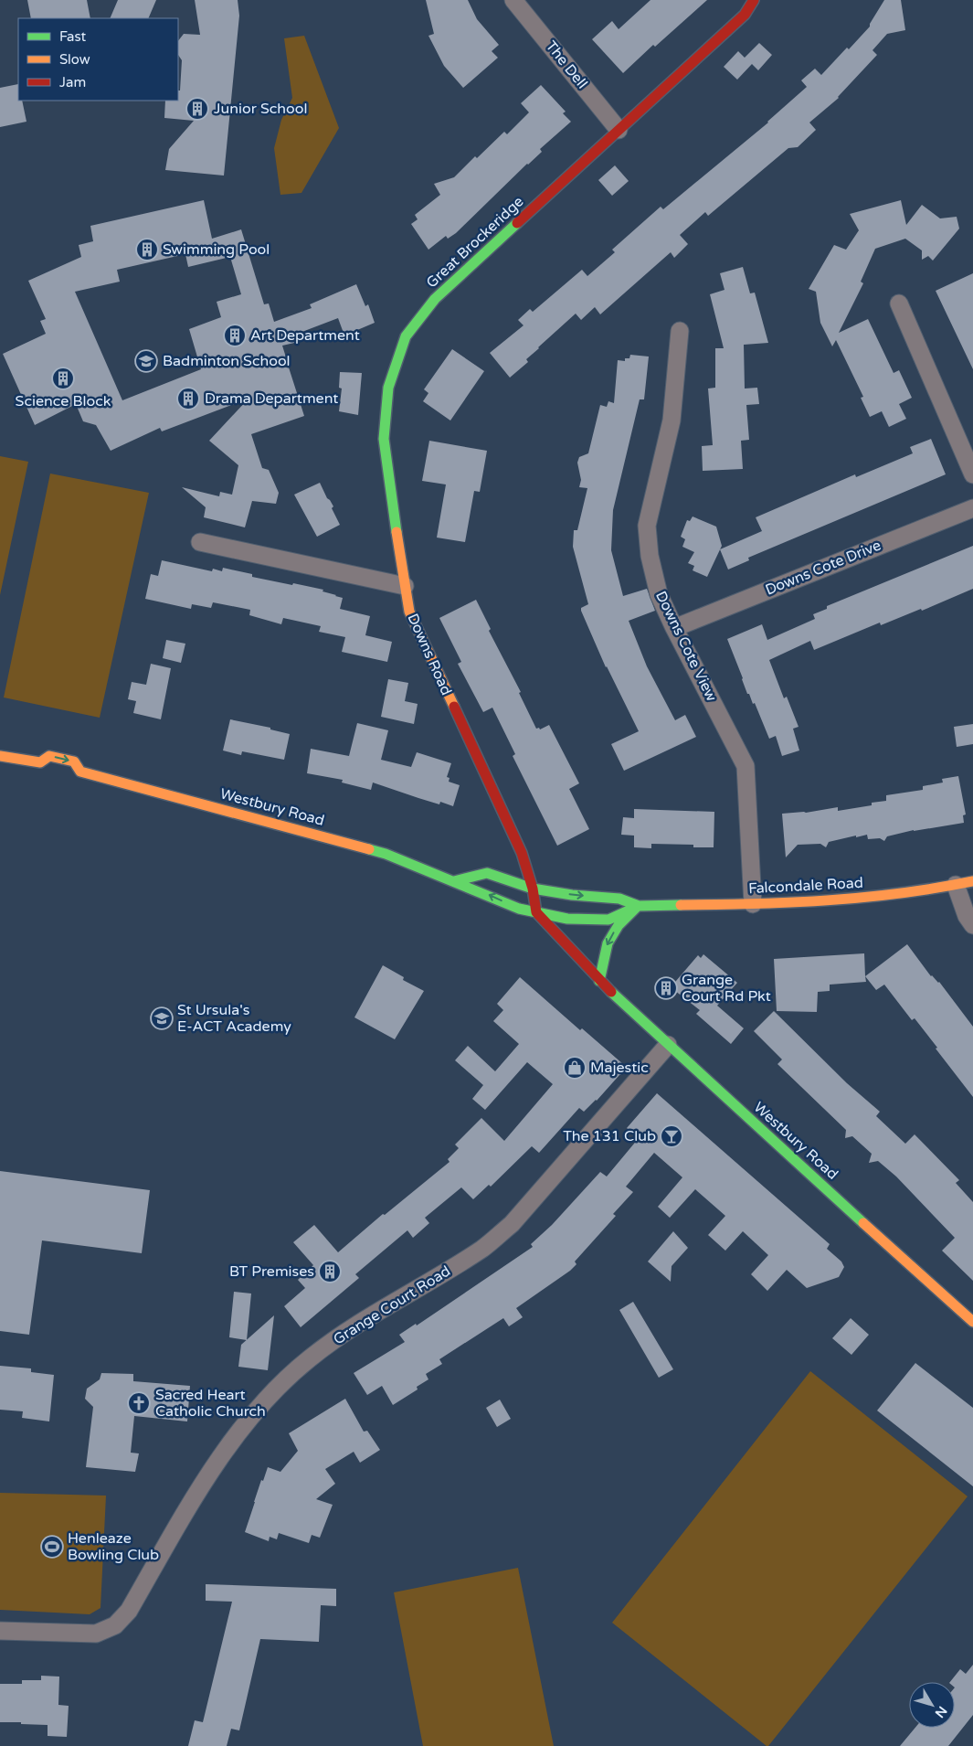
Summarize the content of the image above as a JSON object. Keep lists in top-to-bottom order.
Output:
{
  "streets": {
    "main road": [
      "Great Brockeridge",
      "Downs Road",
      "Westbury Road",
      "Falcondale Road"
    ],
    "street": [
      "The Dell",
      "Downs Cote Drive",
      "Downs Cote View",
      "Grange Court Road"
    ]
  },
  "crossings": [
    ["The Dell", "Great Brockeridge"],
    ["Great Brockeridge", "Downs Road"],
    ["Downs Cote Drive", "Downs Cote View"],
    ["Downs Cote View", "Falcondale Road"],
    ["Downs Road", "Westbury Road"],
    ["Westbury Road", "Falcondale Road"],
    ["Westbury Road", "Grange Court Road"]
  ],
  "places": {
    "building": [
      "Junior School",
      "Swimming Pool",
      "Art Department",
      "Science Block",
      "Drama Department",
      "Grange Court Rd Pkt",
      "BT Premises"
    ],
    "school or university": ["Badminton School", "St Ursula's E-ACT Academy"],
    "shop": ["Majestic"],
    "bar": ["The 131 Club"],
    "church": ["Sacred Heart Catholic Church"],
    "sports": ["Henleaze Bowling Club"]
  },
  "legend": ["Fast", "Slow", "Jam"],
  "north": "bottom right"
}
